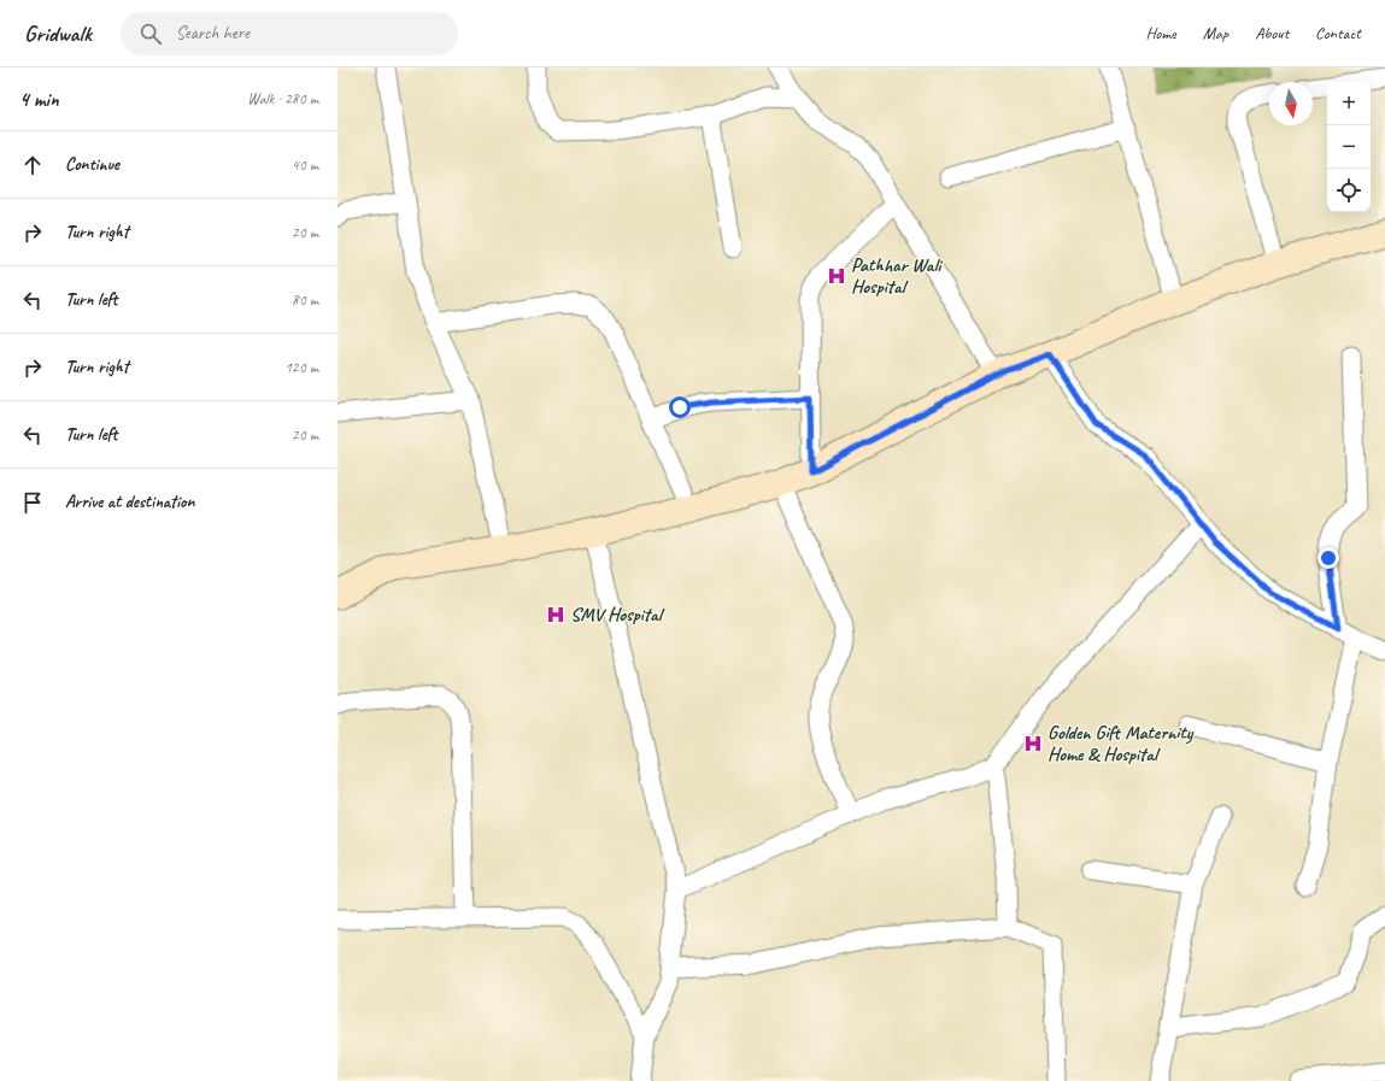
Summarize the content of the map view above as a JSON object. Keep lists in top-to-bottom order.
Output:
{
  "places": {
    "hospital": ["Pathhar Wali Hospital", "SMV Hospital", "Golden Gift Maternity Home & Hospital"]
  },
  "north": "bottom",
  "page": {
    "header": "Gridwalk",
    "search": "Search here",
    "nav": [
      "Home",
      "Map",
      "About",
      "Contact"
    ],
    "heading": ["4 min", "Walk · 280 m"],
    "map_buttons": ["+", "−"],
    "list": [
      ["Continue", "40 m"],
      ["Turn right", "20 m"],
      ["Turn left", "80 m"],
      ["Turn right", "120 m"],
      ["Turn left", "20 m"],
      "Arrive at destination"
    ]
  }
}
